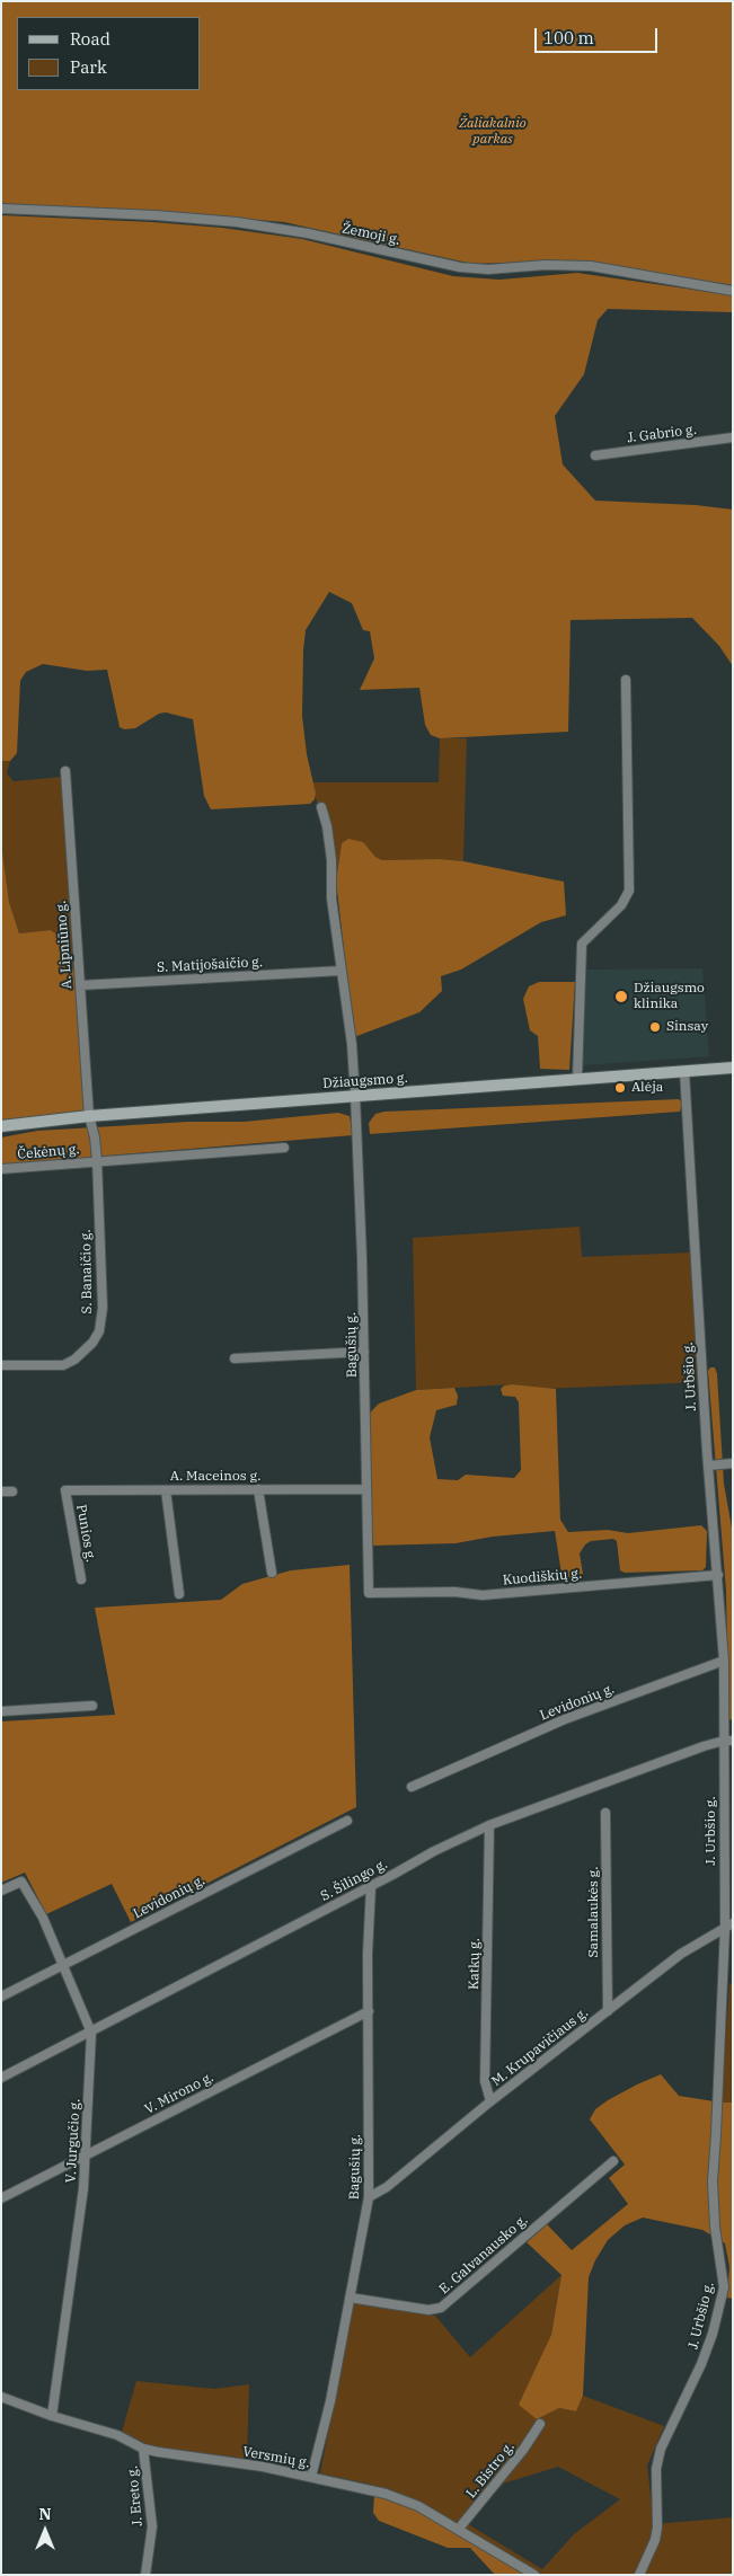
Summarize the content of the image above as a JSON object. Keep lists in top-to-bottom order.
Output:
{
  "streets": {
    "street": [
      "Žemoji g.",
      "J. Gabrio g.",
      "A. Lipniūno g.",
      "S. Matijošaičio g.",
      "Džiaugsmo g.",
      "Čekėnų g.",
      "S. Banaičio g.",
      "Bagušių g.",
      "J. Urbšio g.",
      "A. Maceinos g.",
      "Punios g.",
      "Kuodiškių g.",
      "Levidonių g.",
      "S. Šilingo g.",
      "Samalaukės g.",
      "Katkų g.",
      "M. Krupavičiaus g.",
      "V. Mirono g.",
      "V. Jurgučio g.",
      "E. Galvanausko g.",
      "Versmių g.",
      "L. Bistro g.",
      "J. Ereto g."
    ]
  },
  "crossings": [
    ["A. Lipniūno g.", "S. Matijošaičio g."],
    ["A. Lipniūno g.", "Džiaugsmo g."],
    ["A. Lipniūno g.", "S. Banaičio g."],
    ["S. Matijošaičio g.", "Bagušių g."],
    ["Džiaugsmo g.", "S. Banaičio g."],
    ["Džiaugsmo g.", "Bagušių g."],
    ["Džiaugsmo g.", "J. Urbšio g."],
    ["Čekėnų g.", "S. Banaičio g."],
    ["Bagušių g.", "A. Maceinos g."],
    ["Bagušių g.", "Kuodiškių g."],
    ["Bagušių g.", "S. Šilingo g."],
    ["Bagušių g.", "M. Krupavičiaus g."],
    ["Bagušių g.", "V. Mirono g."],
    ["Bagušių g.", "E. Galvanausko g."],
    ["Bagušių g.", "Versmių g."],
    ["J. Urbšio g.", "Kuodiškių g."],
    ["J. Urbšio g.", "Levidonių g."],
    ["J. Urbšio g.", "S. Šilingo g."],
    ["J. Urbšio g.", "M. Krupavičiaus g."],
    ["A. Maceinos g.", "Punios g."],
    ["Levidonių g.", "V. Jurgučio g."],
    ["S. Šilingo g.", "Katkų g."],
    ["S. Šilingo g.", "V. Jurgučio g."],
    ["Samalaukės g.", "M. Krupavičiaus g."],
    ["Katkų g.", "M. Krupavičiaus g."],
    ["V. Mirono g.", "V. Jurgučio g."],
    ["V. Jurgučio g.", "Versmių g."],
    ["Versmių g.", "L. Bistro g."],
    ["Versmių g.", "J. Ereto g."]
  ],
  "parks": ["Žaliakalnio parkas"],
  "places": ["Džiaugsmo klinika", "Sinsay", "Alėja"],
  "legend": ["Road", "Park"],
  "scale_bar": "100 m",
  "north": "top"
}
